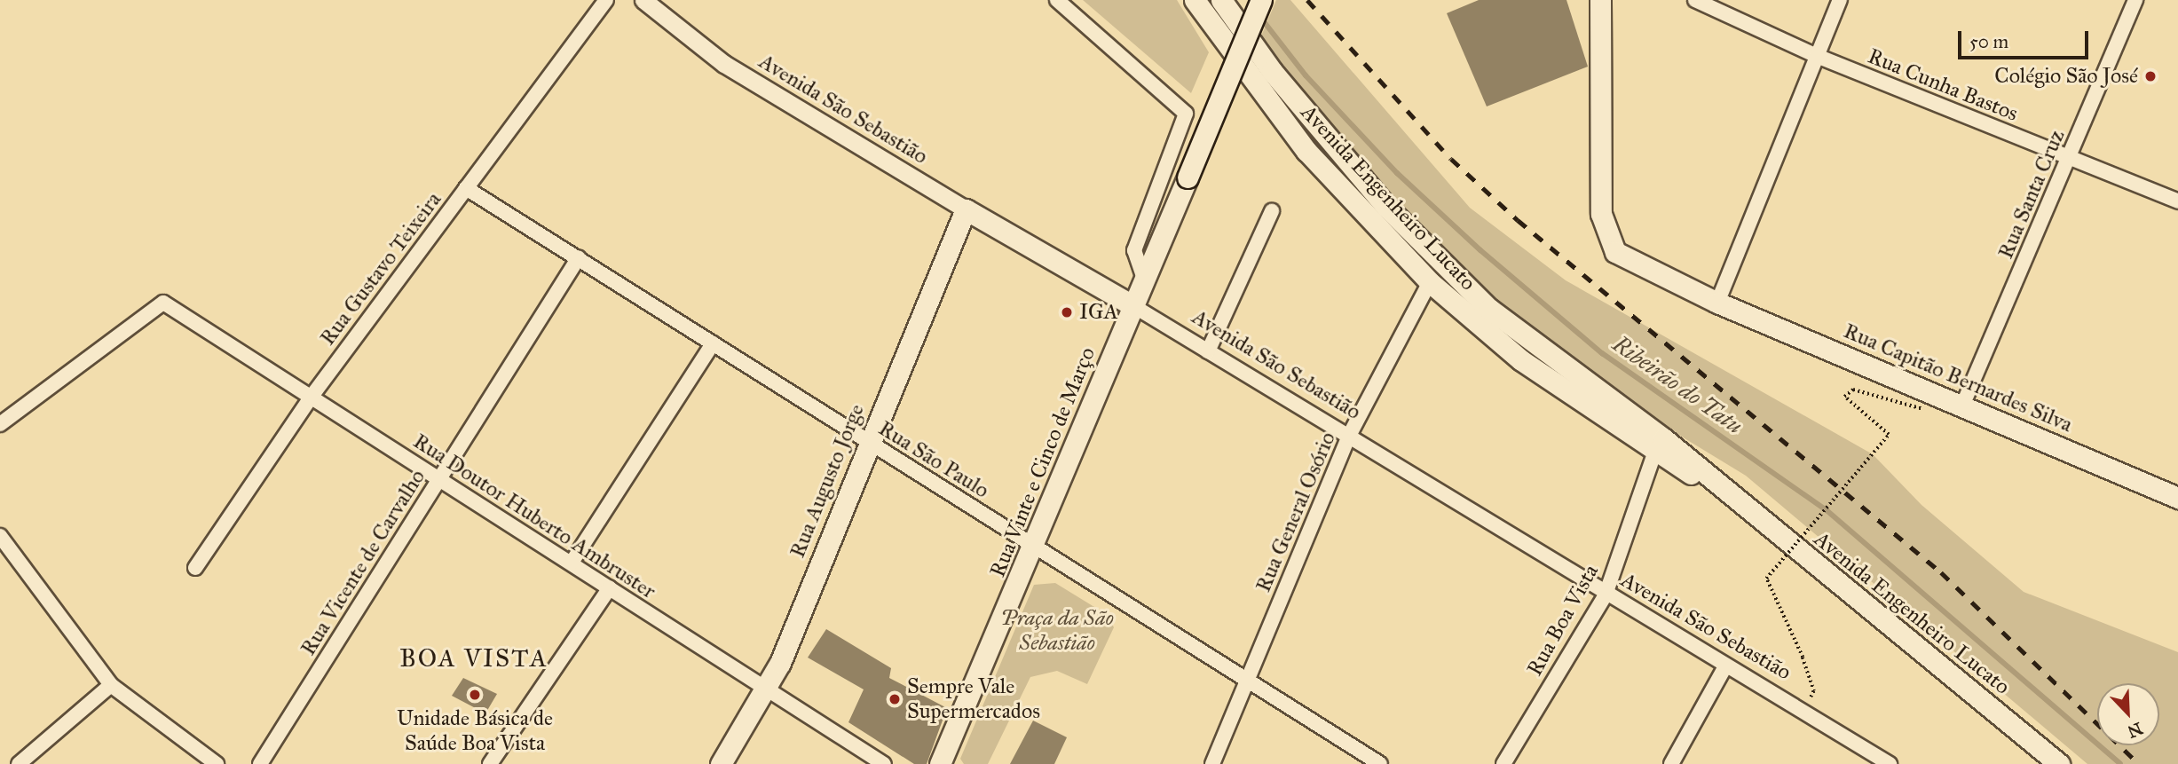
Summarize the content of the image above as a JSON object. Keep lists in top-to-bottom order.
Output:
{
  "streets": {
    "main road": [
      "Avenida São Sebastião",
      "Avenida Engenheiro Lucato",
      "Rua Capitão Bernardes Silva",
      "Rua Vinte e Cinco de Março",
      "Rua Augusto Jorge"
    ],
    "street": [
      "Rua Cunha Bastos",
      "Rua Santa Cruz",
      "Rua Gustavo Teixeira",
      "Rua São Paulo",
      "Rua General Osório",
      "Rua Doutor Huberto Ambruster",
      "Rua Vicente de Carvalho",
      "Rua Boa Vista"
    ]
  },
  "crossings": [
    ["Rua Cunha Bastos", "Rua Santa Cruz"],
    ["Avenida São Sebastião", "Rua Vinte e Cinco de Março"],
    ["Avenida São Sebastião", "Rua Augusto Jorge"],
    ["Avenida São Sebastião", "Rua General Osório"],
    ["Avenida São Sebastião", "Rua Boa Vista"],
    ["Rua Santa Cruz", "Rua Capitão Bernardes Silva"],
    ["Avenida Engenheiro Lucato", "Rua General Osório"],
    ["Avenida Engenheiro Lucato", "Rua Boa Vista"],
    ["Rua Gustavo Teixeira", "Rua São Paulo"],
    ["Rua Gustavo Teixeira", "Rua Doutor Huberto Ambruster"],
    ["Rua São Paulo", "Rua Vinte e Cinco de Março"],
    ["Rua São Paulo", "Rua Augusto Jorge"],
    ["Rua São Paulo", "Rua General Osório"],
    ["Rua São Paulo", "Rua Vicente de Carvalho"],
    ["Rua Augusto Jorge", "Rua Doutor Huberto Ambruster"],
    ["Rua Doutor Huberto Ambruster", "Rua Vicente de Carvalho"]
  ],
  "districts": ["BOA VISTA"],
  "water": ["Ribeirão do Tatu"],
  "parks": ["Praça da São Sebastião"],
  "places": [
    "Colégio São José",
    "IGA",
    "Unidade Básica de Saúde Boa Vista",
    "Sempre Vale Supermercados"
  ],
  "scale_bar": "50 m",
  "north": "bottom right"
}
